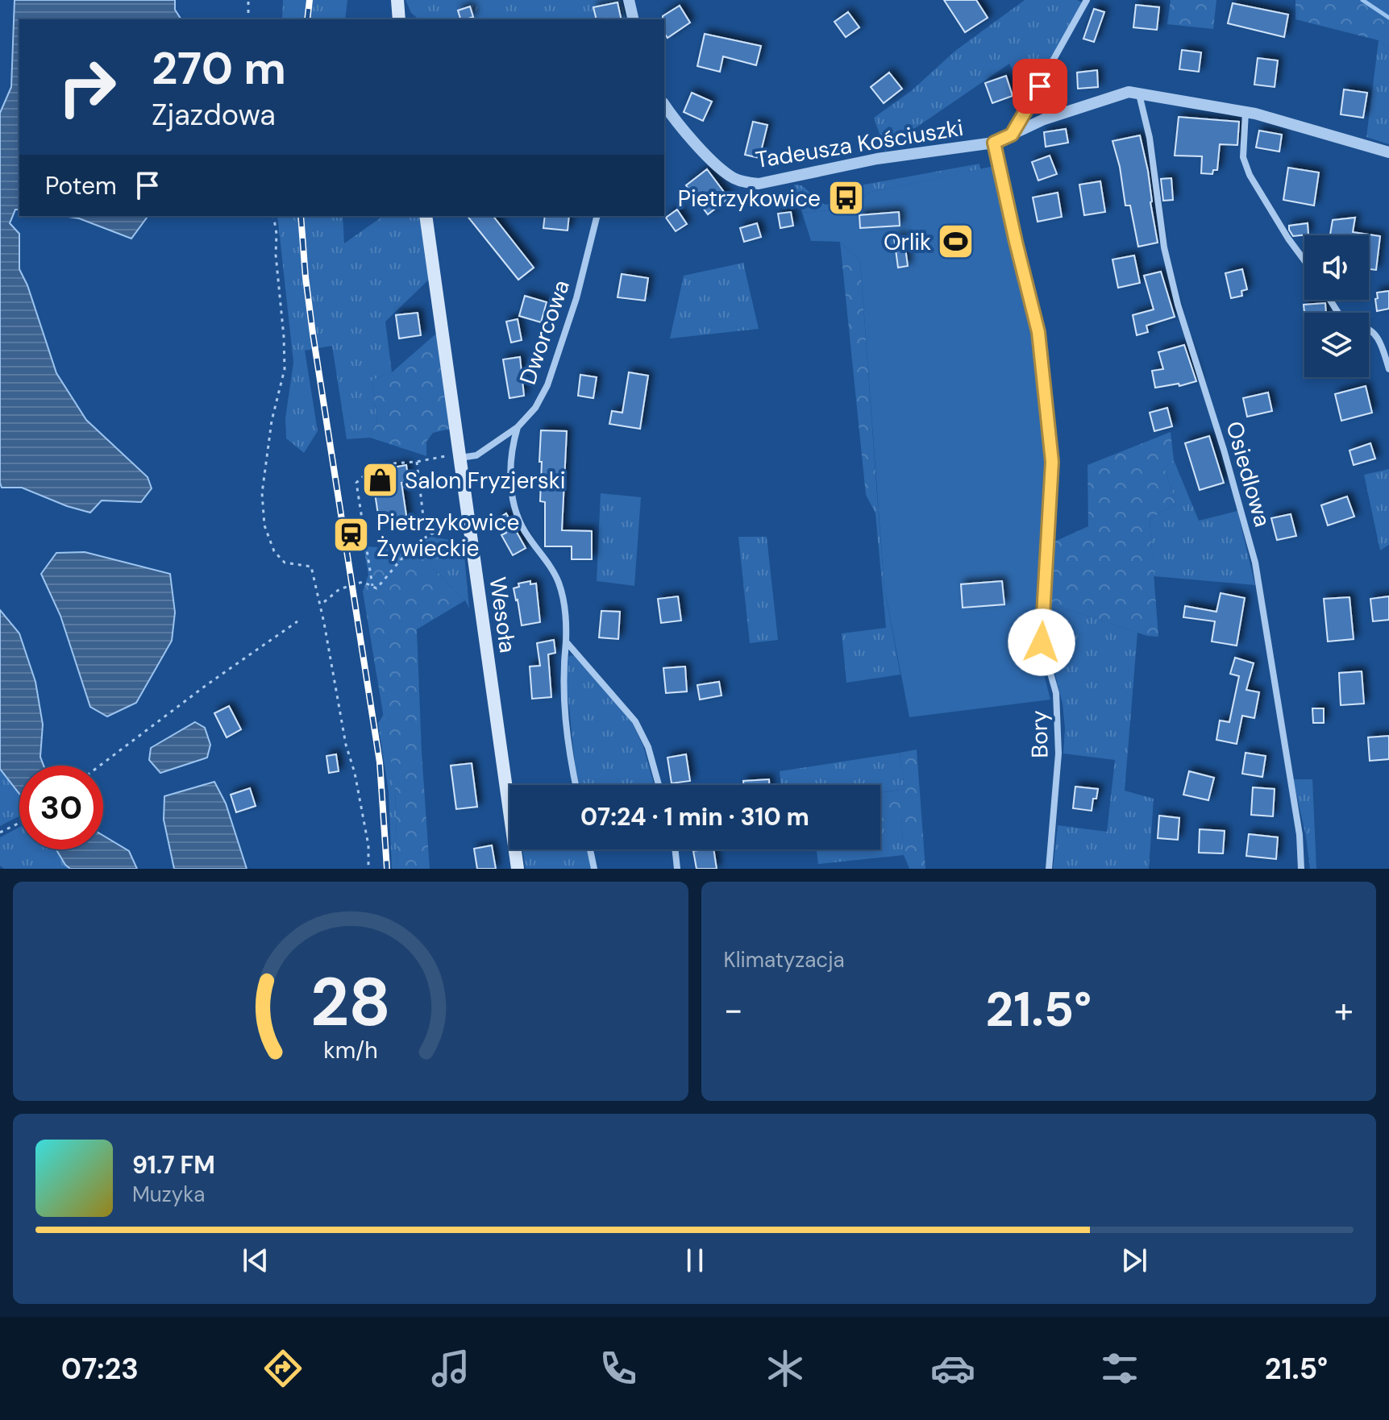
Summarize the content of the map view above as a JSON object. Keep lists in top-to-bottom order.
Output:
{
  "streets": {
    "main road": ["Wesoła"],
    "street": [
      "Tadeusza Kościuszki",
      "Dworcowa",
      "Osiedlowa",
      "Bory"
    ]
  },
  "crossings": [
    ["Tadeusza Kościuszki", "Osiedlowa"],
    ["Tadeusza Kościuszki", "Bory"],
    ["Dworcowa", "Wesoła"]
  ],
  "places": {
    "bus stop": ["Pietrzykowice"],
    "sports": ["Orlik"],
    "shop": ["Salon Fryzjerski"],
    "station": ["Pietrzykowice Żywieckie"]
  },
  "page": {
    "turn": ["270 m", "Zjazdowa"],
    "then": "Potem",
    "limit": "30",
    "trip": "07:24 · 1 min · 310 m",
    "tile": "Klimatyzacja",
    "heat": ["−", "21.5°", "+"],
    "song": ["91.7 FM", "Muzyka"],
    "tabs": ["07:23", "21.5°"],
    "gauge": ["28", "km/h"]
  }
}
